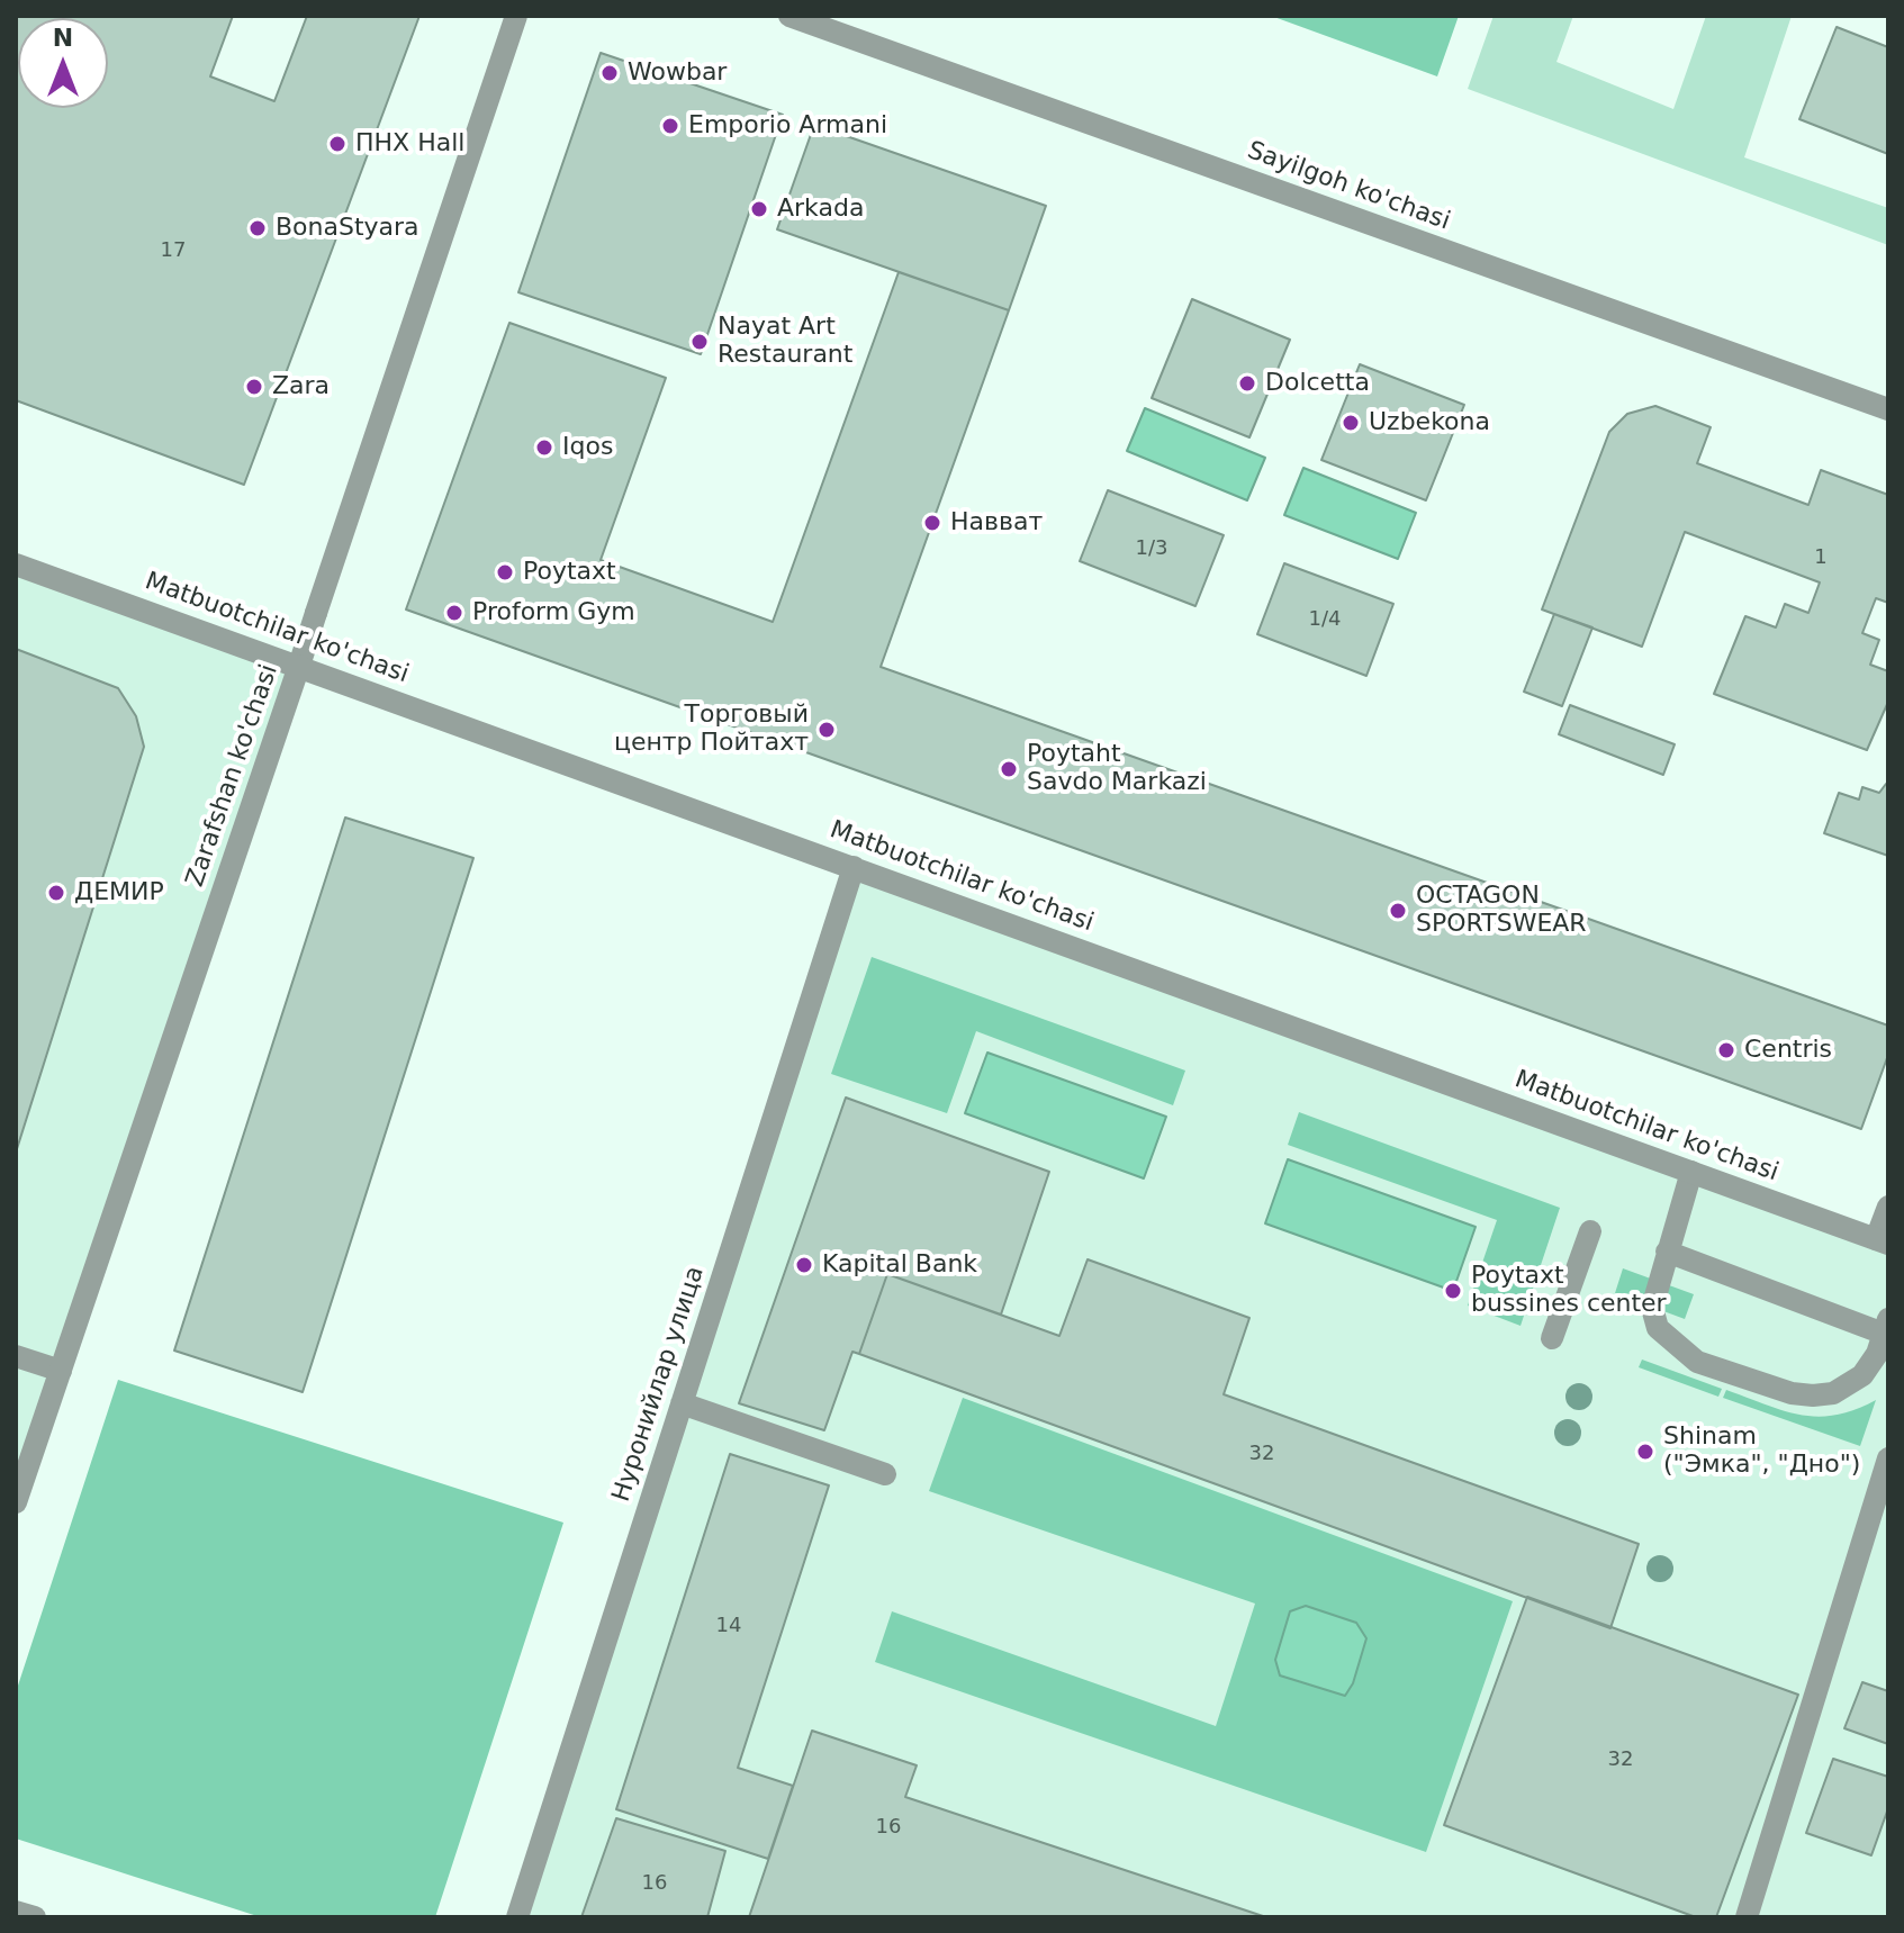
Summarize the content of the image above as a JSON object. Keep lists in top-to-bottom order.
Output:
{
  "streets": {
    "street": [
      "Sayilgoh ko'chasi",
      "Matbuotchilar ko'chasi",
      "Zarafshan ko'chasi",
      "Нуронийлар улица"
    ]
  },
  "crossings": [
    ["Matbuotchilar ko'chasi", "Zarafshan ko'chasi"],
    ["Matbuotchilar ko'chasi", "Нуронийлар улица"]
  ],
  "places": [
    "Wowbar",
    "Emporio Armani",
    "ПНХ Hall",
    "Arkada",
    "BonaStyara",
    "Nayat Art Restaurant",
    "Dolcetta",
    "Zara",
    "Uzbekona",
    "Iqos",
    "Навват",
    "Poytaxt",
    "Proform Gym",
    "Торговый центр Пойтахт",
    "Poytaht Savdo Markazi",
    "ДЕМИР",
    "OCTAGON SPORTSWEAR",
    "Centris",
    "Kapital Bank",
    "Poytaxt bussines center",
    "Shinam (\"Эмка\", \"Дно\")"
  ],
  "house_numbers": [
    "17",
    "1/3",
    "1",
    "1/4",
    "32",
    "14",
    "32",
    "16",
    "16"
  ],
  "north": "top"
}
